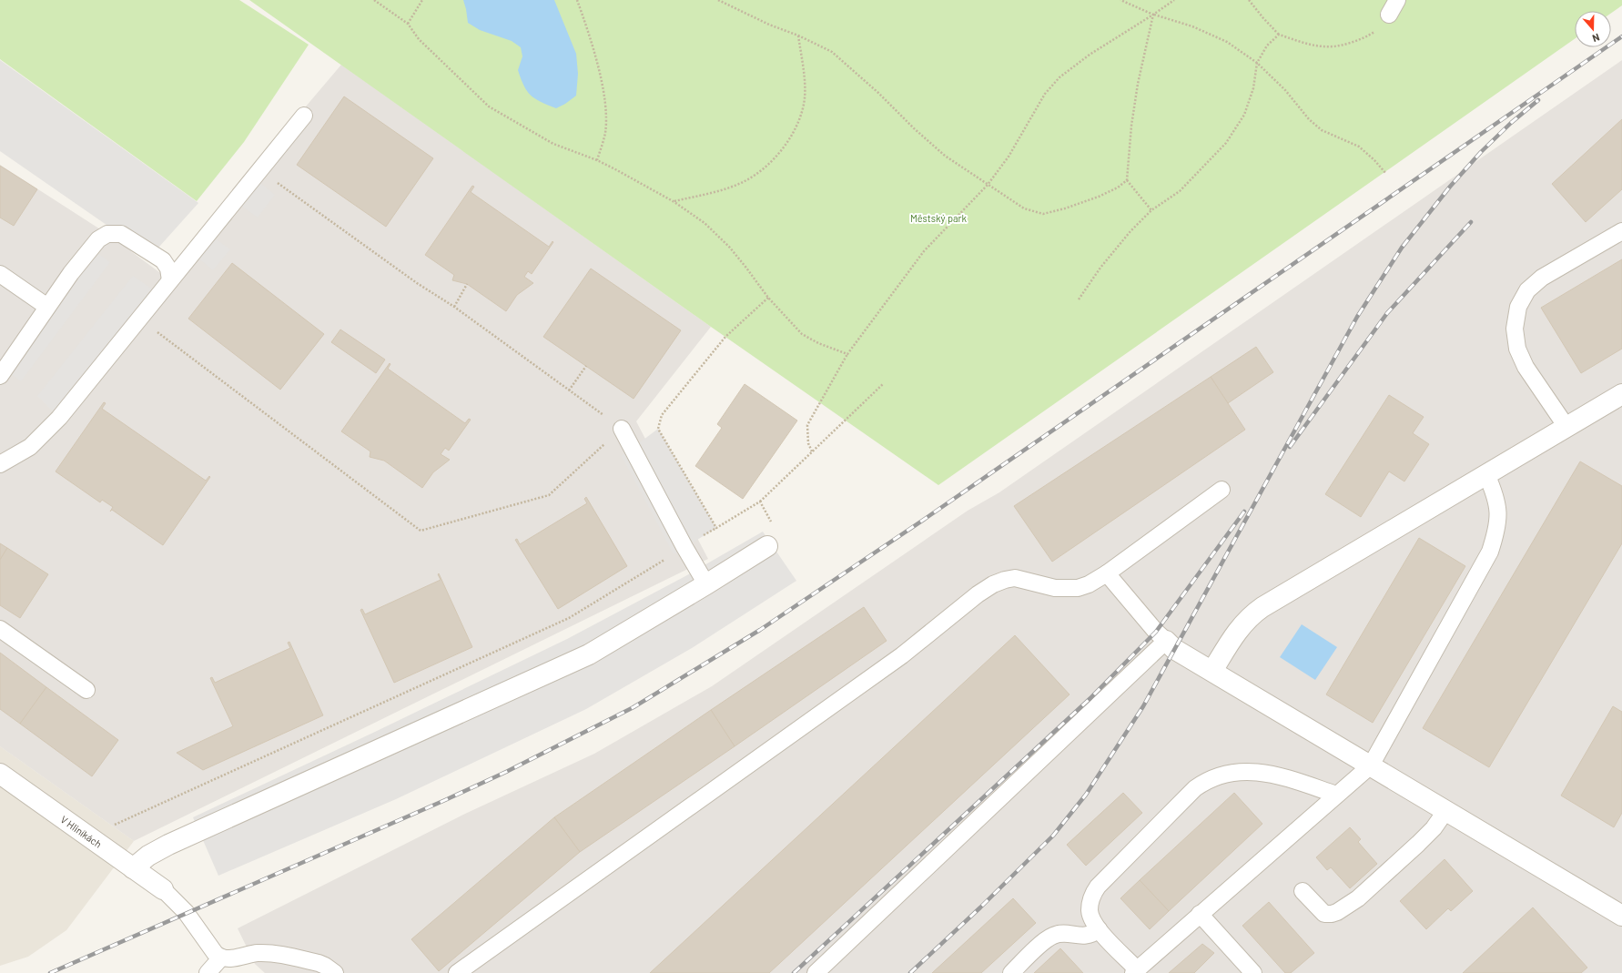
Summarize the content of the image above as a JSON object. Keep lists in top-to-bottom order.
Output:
{
  "streets": {
    "street": ["V Hliníkách"]
  },
  "parks": ["Městský park"],
  "north": "bottom"
}
